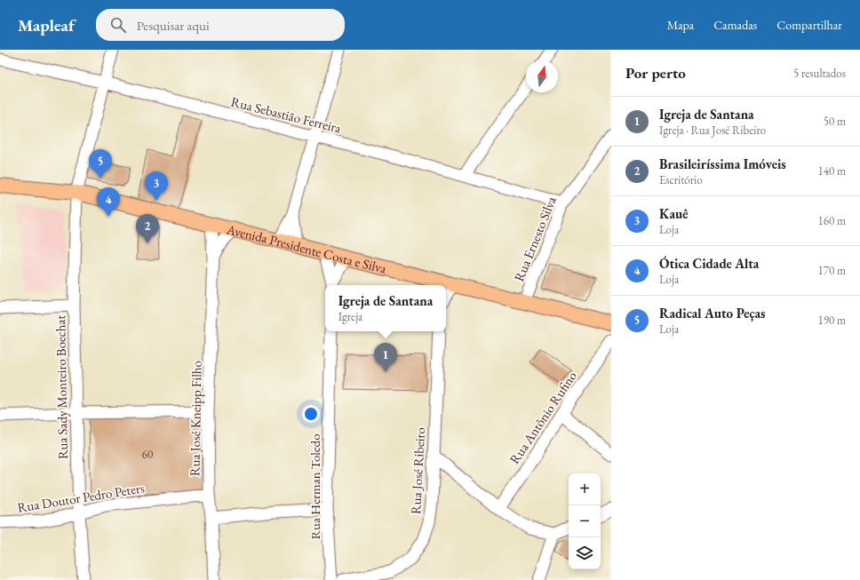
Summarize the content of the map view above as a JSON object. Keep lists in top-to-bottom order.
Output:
{
  "streets": {
    "main road": ["Avenida Presidente Costa e Silva"],
    "street": [
      "Rua Sebastião Ferreira",
      "Rua Ernesto Silva",
      "Rua Sady Monteiro Boechat",
      "Rua Antônio Rufino",
      "Rua José Kneipp Filho",
      "Rua José Ribeiro",
      "Rua Herman Toledo",
      "Rua Doutor Pedro Peters"
    ]
  },
  "crossings": [
    ["Rua Sebastião Ferreira", "Rua Ernesto Silva"],
    ["Rua Sebastião Ferreira", "Rua Sady Monteiro Boechat"],
    ["Rua Ernesto Silva", "Avenida Presidente Costa e Silva"],
    ["Avenida Presidente Costa e Silva", "Rua Sady Monteiro Boechat"],
    ["Avenida Presidente Costa e Silva", "Rua José Kneipp Filho"],
    ["Rua Sady Monteiro Boechat", "Rua Doutor Pedro Peters"],
    ["Rua José Kneipp Filho", "Rua Doutor Pedro Peters"]
  ],
  "house_numbers": ["60"],
  "north": "top",
  "page": {
    "header": "Mapleaf",
    "search": "Pesquisar aqui",
    "nav": ["Mapa", "Camadas", "Compartilhar"],
    "heading": ["Por perto", "5 resultados"],
    "list": [
      {
        "mark": "1",
        "name": "Igreja de Santana",
        "note": "Igreja · Rua José Ribeiro",
        "value": "50 m"
      },
      {
        "mark": "2",
        "name": "Brasileiríssima Imóveis",
        "note": "Escritório",
        "value": "140 m"
      },
      {
        "mark": "3",
        "name": "Kauê",
        "note": "Loja",
        "value": "160 m"
      },
      {
        "mark": "4",
        "name": "Ótica Cidade Alta",
        "note": "Loja",
        "value": "170 m"
      },
      {
        "mark": "5",
        "name": "Radical Auto Peças",
        "note": "Loja",
        "value": "190 m"
      }
    ],
    "pins": [
      "5",
      "3",
      "4",
      "2",
      "1"
    ],
    "popup": ["Igreja de Santana", "Igreja"],
    "map_buttons": ["+", "−"]
  }
}
